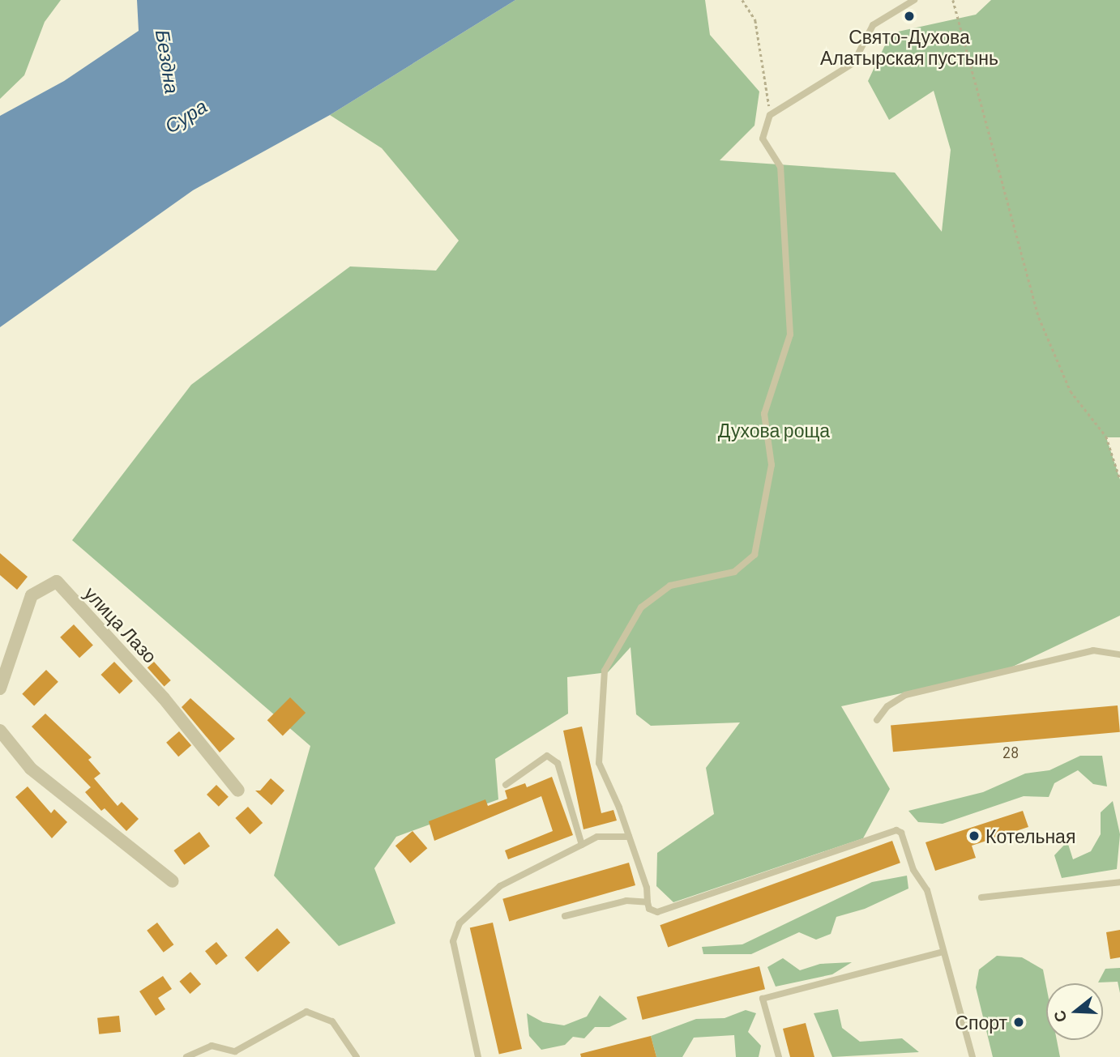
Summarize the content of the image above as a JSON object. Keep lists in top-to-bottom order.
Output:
{
  "streets": {
    "street": ["улица Лазо"]
  },
  "water": ["Бездна", "Сура"],
  "parks": ["Духова роща"],
  "places": ["Свято-Духова Алатырская пустынь", "Котельная", "Спорт"],
  "house_numbers": ["28"],
  "north": "left"
}
